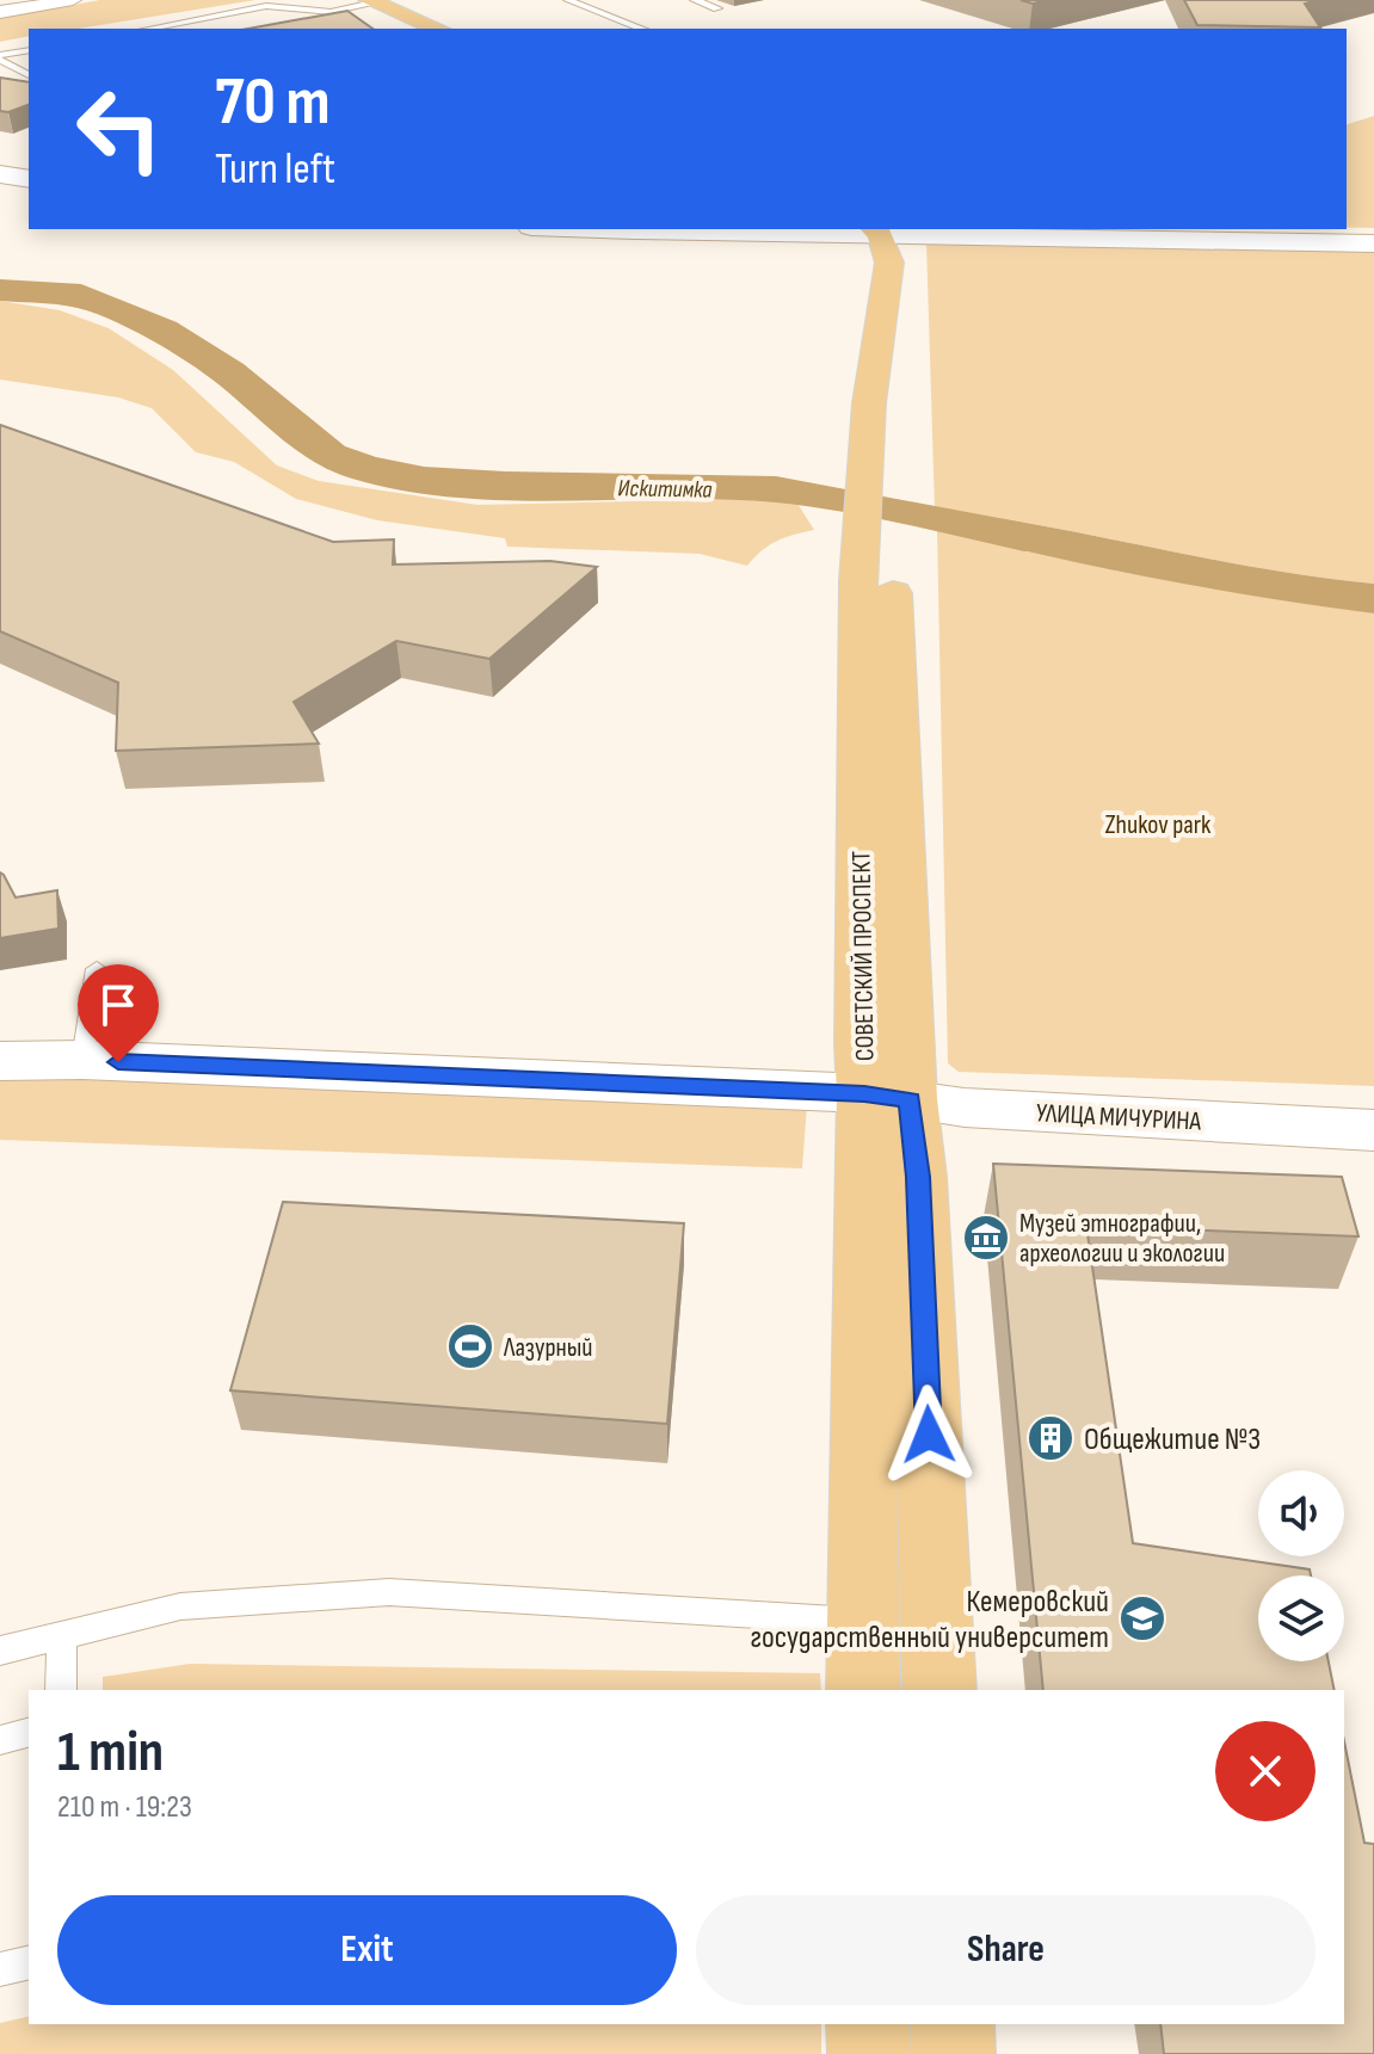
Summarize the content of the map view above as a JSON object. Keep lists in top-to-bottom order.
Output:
{
  "streets": {
    "main road": ["СОВЕТСКИЙ ПРОСПЕКТ", "УЛИЦА МИЧУРИНА"]
  },
  "crossings": [
    ["СОВЕТСКИЙ ПРОСПЕКТ", "УЛИЦА МИЧУРИНА"]
  ],
  "water": ["Искитимка"],
  "parks": ["Zhukov park"],
  "places": {
    "museum": ["Музей этнографии, археологии и экологии"],
    "sports": ["Лазурный"],
    "building": ["Общежитие №3"],
    "school or university": ["Кемеровский государственный университет"]
  },
  "page": {
    "turn": ["70 m", "Turn left"],
    "heading": ["1 min", "210 m · 19:23"],
    "buttons": ["Exit", "Share"]
  }
}
